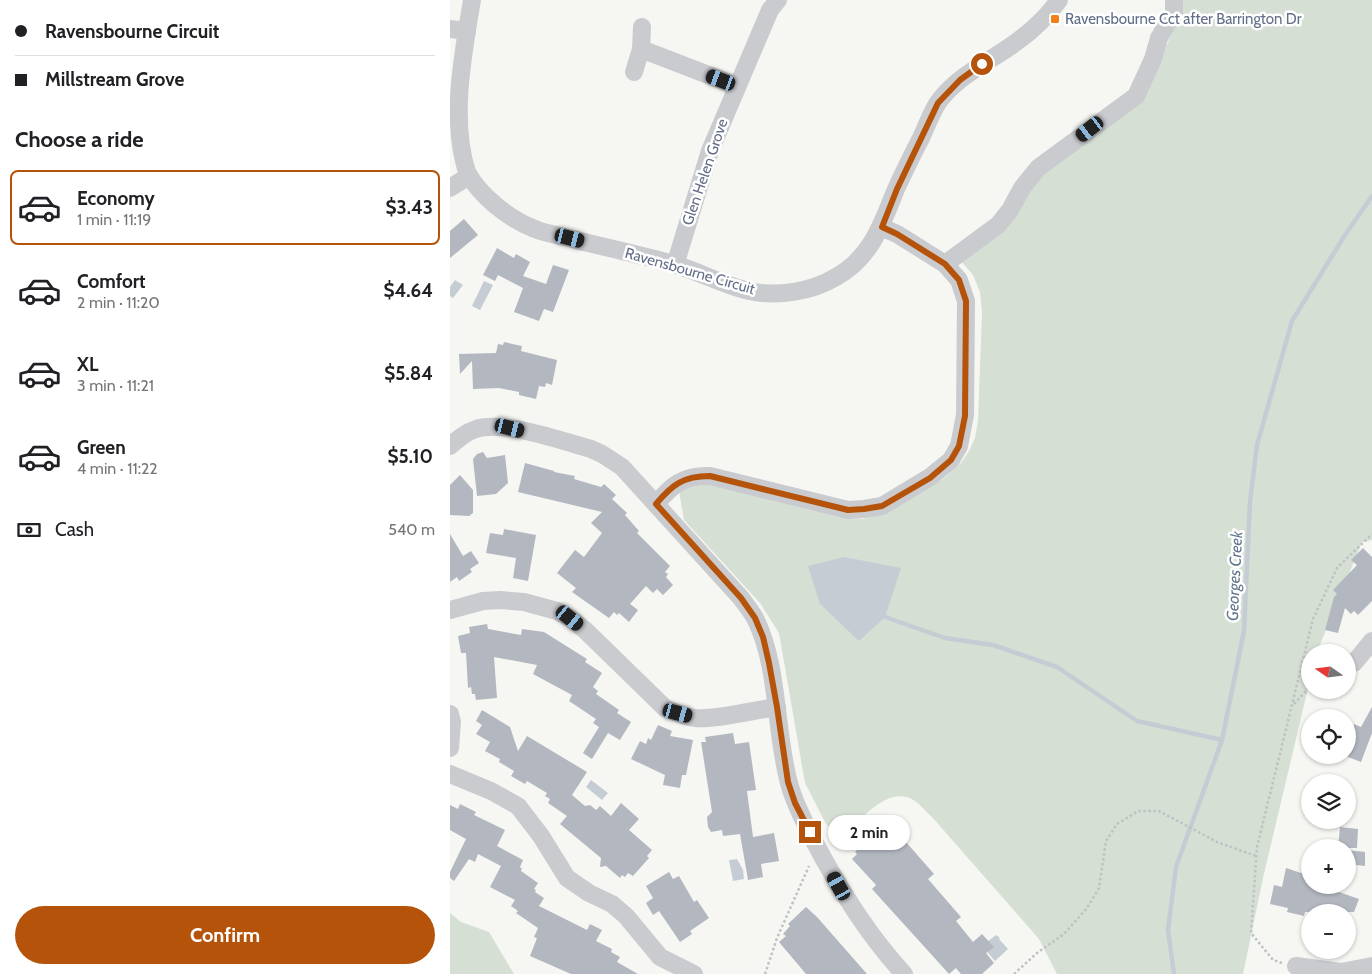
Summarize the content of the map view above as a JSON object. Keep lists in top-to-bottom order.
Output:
{
  "streets": {
    "street": ["Glen Helen Grove", "Ravensbourne Circuit"]
  },
  "crossings": [
    ["Glen Helen Grove", "Ravensbourne Circuit"]
  ],
  "water": ["Georges Creek"],
  "places": {
    "transit": ["Ravensbourne Cct after Barrington Dr"]
  },
  "north": "left",
  "page": {
    "banner": ["Ravensbourne Circuit", "Millstream Grove"],
    "heading": "Choose a ride",
    "list": [
      {
        "name": "Economy",
        "note": "1 min · 11:19",
        "value": "$3.43"
      },
      {
        "name": "Comfort",
        "note": "2 min · 11:20",
        "value": "$4.64"
      },
      {
        "name": "XL",
        "note": "3 min · 11:21",
        "value": "$5.84"
      },
      {
        "name": "Green",
        "note": "4 min · 11:22",
        "value": "$5.10"
      }
    ],
    "pay": ["Cash", "540 m"],
    "map_buttons": ["+", "−"],
    "bubble": "2 min",
    "buttons": "Confirm"
  }
}
